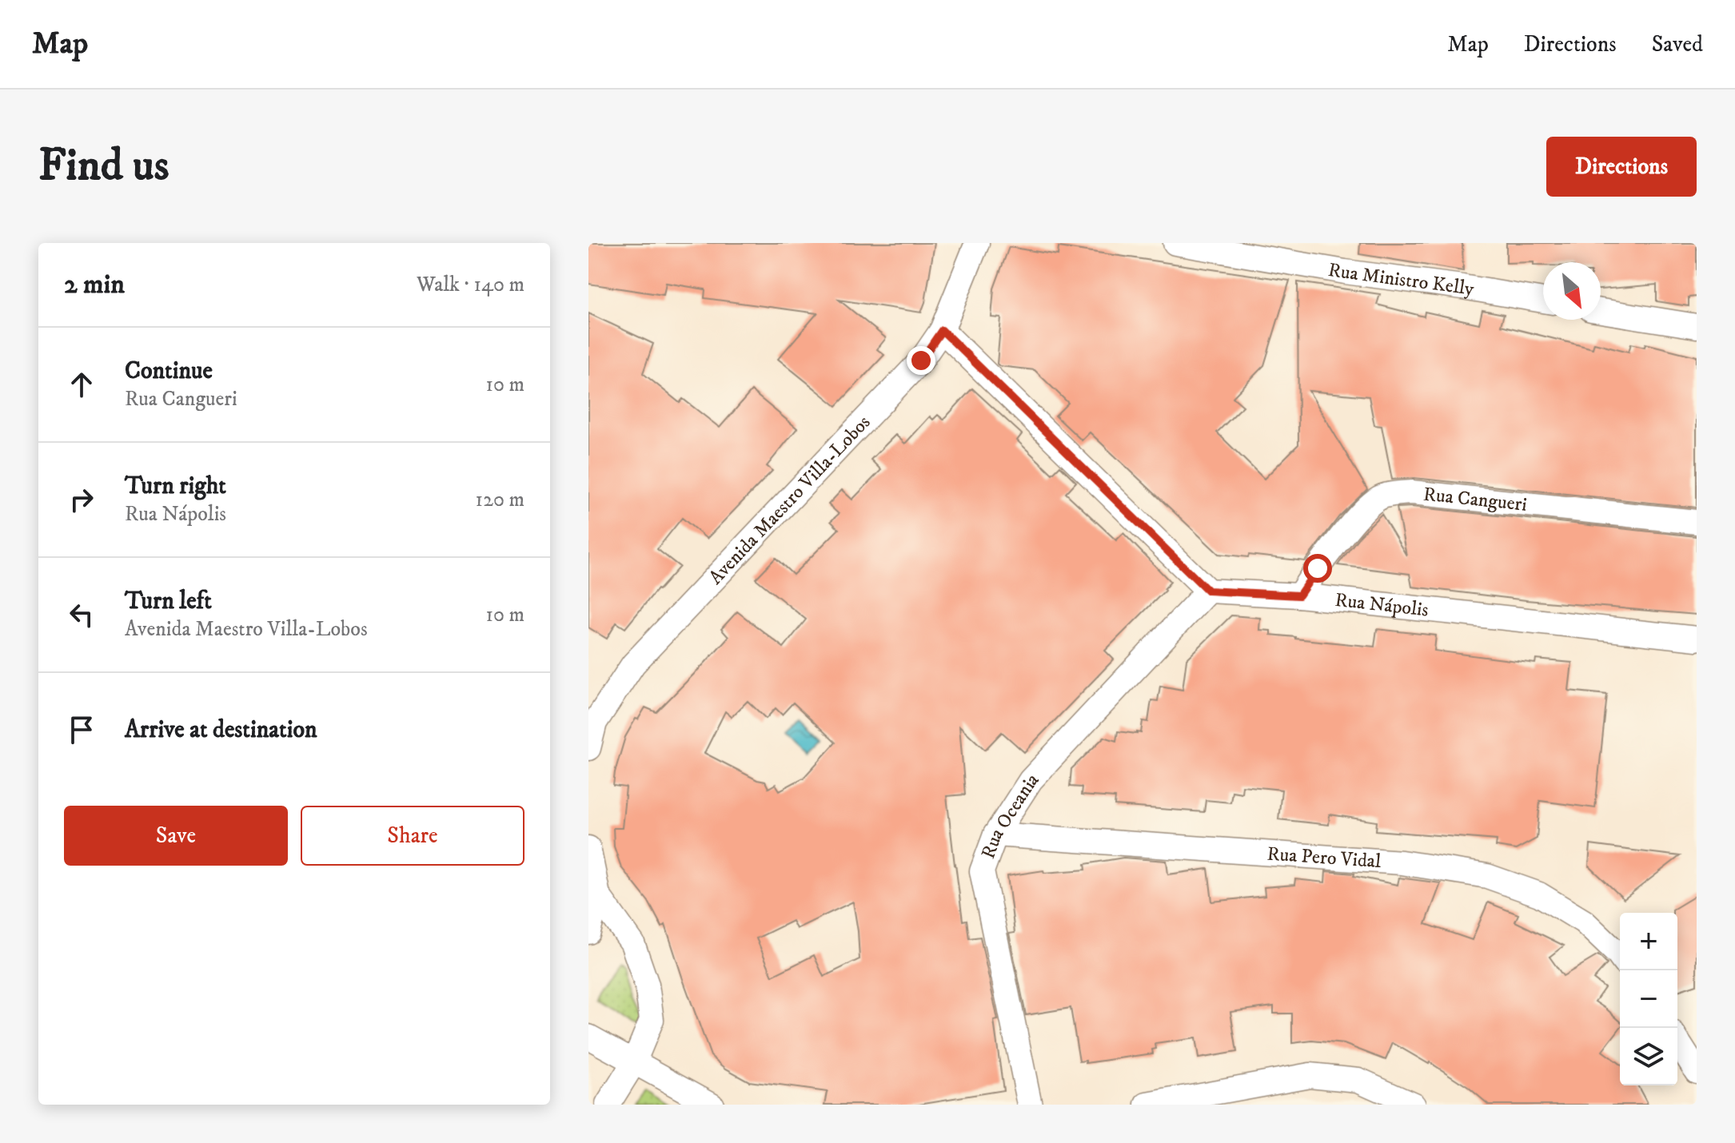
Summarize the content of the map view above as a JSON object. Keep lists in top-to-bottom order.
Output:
{
  "streets": {
    "street": [
      "Rua Ministro Kelly",
      "Rua Cangueri",
      "Avenida Maestro Villa-Lobos",
      "Rua Nápolis",
      "Rua Oceania",
      "Rua Pero Vidal"
    ]
  },
  "crossings": [
    ["Rua Cangueri", "Rua Nápolis"],
    ["Rua Nápolis", "Rua Oceania"],
    ["Rua Oceania", "Rua Pero Vidal"]
  ],
  "north": "bottom right",
  "page": {
    "header": "Map",
    "nav": ["Map", "Directions", "Saved"],
    "buttons": [
      "Directions",
      ["Save", "Share"]
    ],
    "title": "Find us",
    "heading": ["2 min", "Walk · 140 m"],
    "list": [
      ["Continue", "Rua Cangueri", "10 m"],
      ["Turn right", "Rua Nápolis", "120 m"],
      ["Turn left", "Avenida Maestro Villa-Lobos", "10 m"],
      "Arrive at destination"
    ],
    "map_buttons": ["+", "−"]
  }
}
